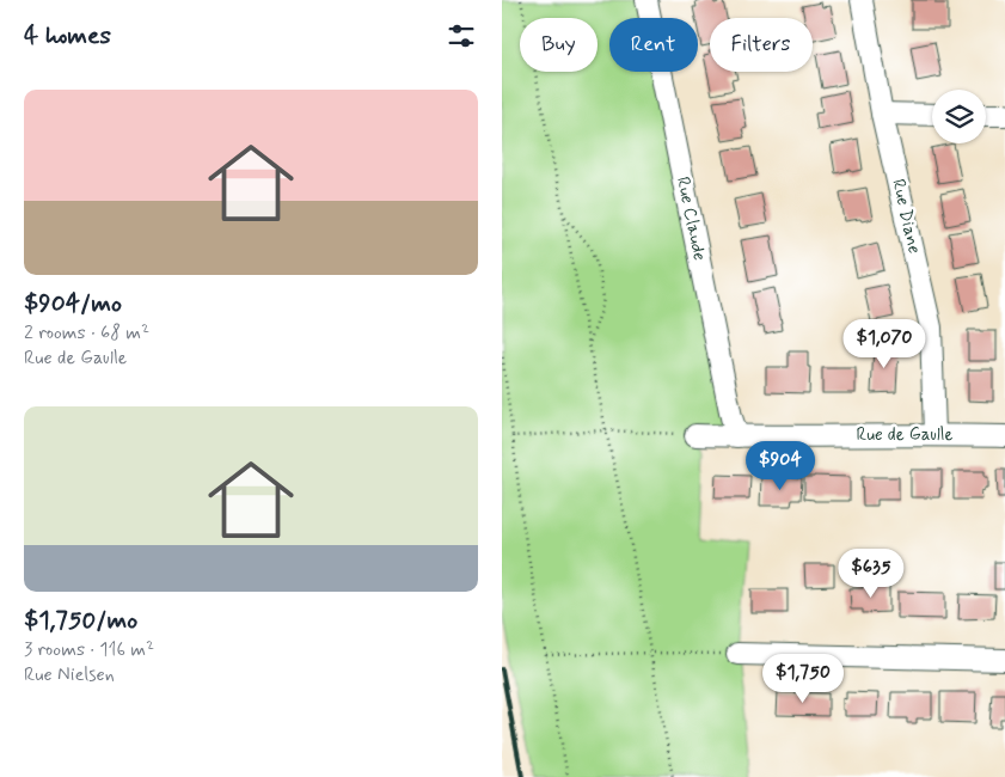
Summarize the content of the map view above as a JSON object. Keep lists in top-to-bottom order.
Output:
{
  "streets": {
    "street": ["Rue Diane", "Rue Claude", "Rue de Gaulle"]
  },
  "crossings": [
    ["Rue Diane", "Rue de Gaulle"],
    ["Rue Claude", "Rue de Gaulle"]
  ],
  "page": {
    "heading": "4 homes",
    "chip": ["Buy", "Rent", "Filters"],
    "list": [
      {
        "name": "$904/mo",
        "note": "2 rooms · 68 m² · Rue de Gaulle"
      },
      {
        "name": "$1,750/mo",
        "note": "3 rooms · 116 m² · Rue Nielsen"
      }
    ],
    "price": [
      "$1,070",
      "$904",
      "$635",
      "$1,750"
    ]
  }
}
